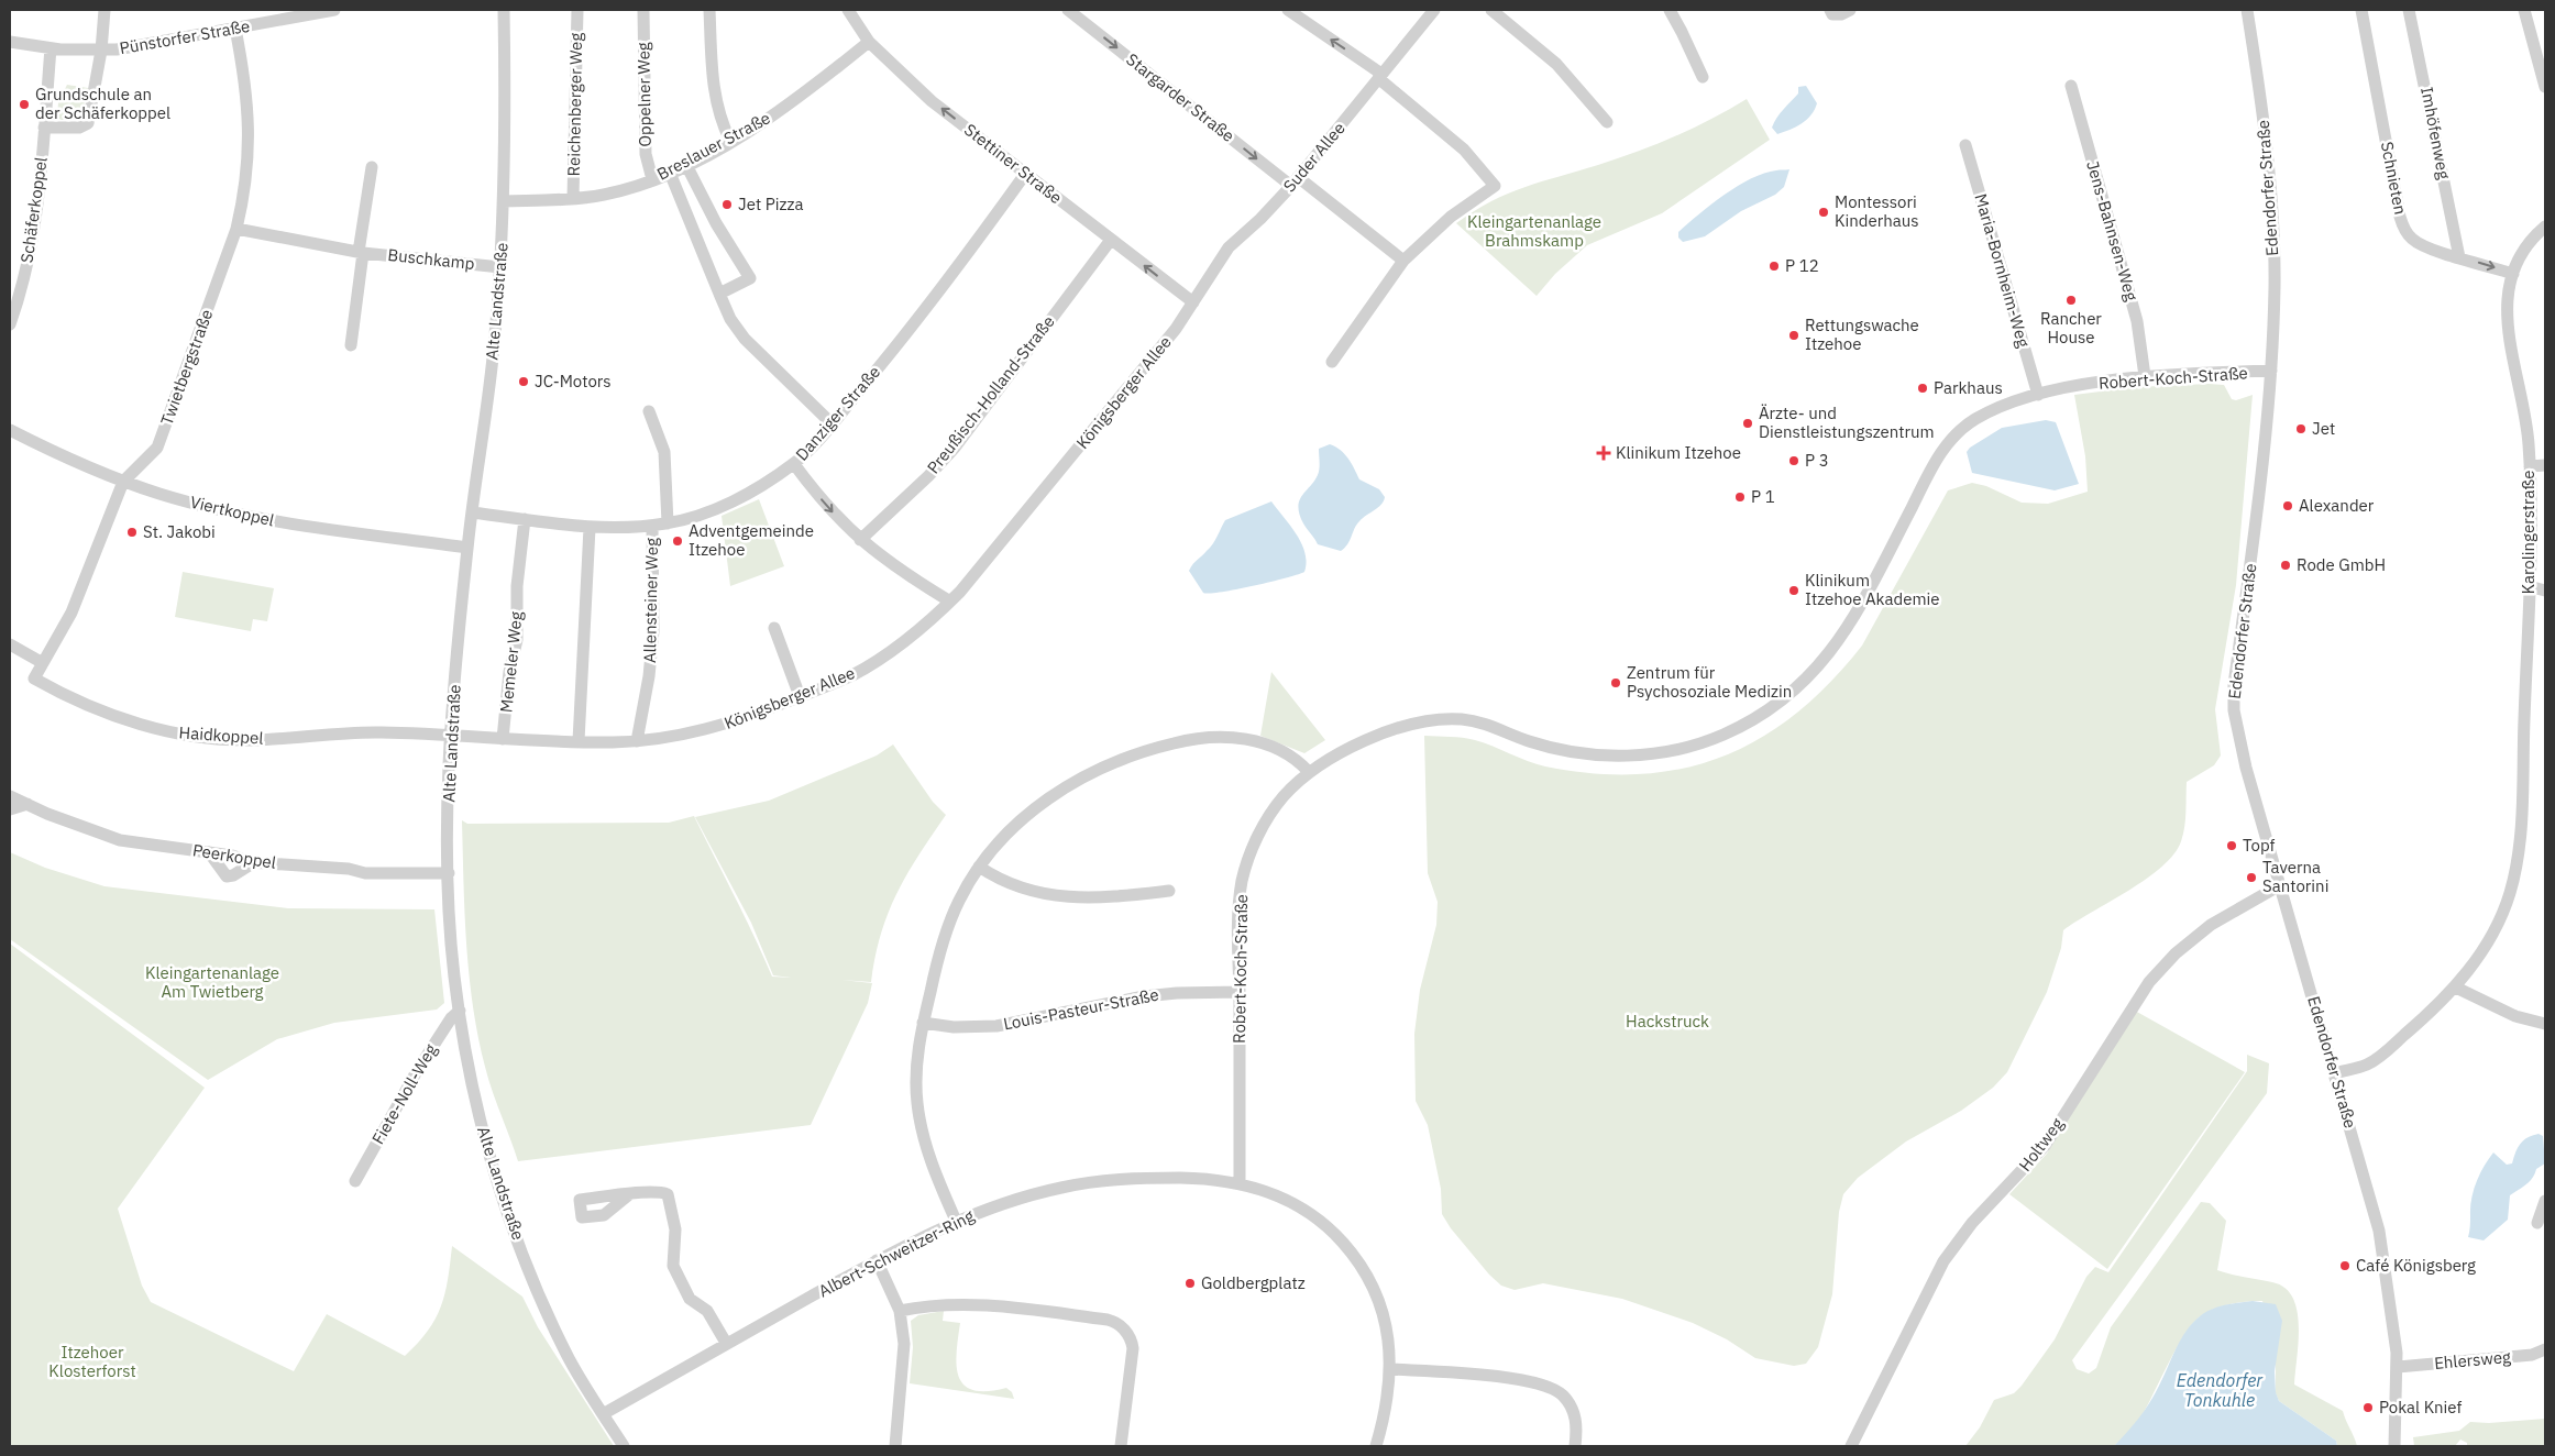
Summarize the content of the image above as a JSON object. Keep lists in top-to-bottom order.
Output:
{
  "streets": {
    "street": [
      "Pünstorfer Straße",
      "Oppelner Weg",
      "Stargarder Straße",
      "Reichenberger Weg",
      "Imhöfenweg",
      "Breslauer Straße",
      "Suder Allee",
      "Stettiner Straße",
      "Schnieten",
      "Edendorfer Straße",
      "Schäferkoppel",
      "Jens-Bahnsen-Weg",
      "Buschkamp",
      "Maria-Bornheim-Weg",
      "Alte Landstraße",
      "Twietbergstraße",
      "Robert-Koch-Straße",
      "Königsberger Allee",
      "Preußisch-Holland-Straße",
      "Danziger Straße",
      "Viertkoppel",
      "Karolingerstraße",
      "Allensteiner Weg",
      "Memeler Weg",
      "Haidkoppel",
      "Peerkoppel",
      "Louis-Pasteur-Straße",
      "Fiete-Noll-Weg",
      "Holtweg",
      "Albert-Schweitzer-Ring",
      "Ehlersweg"
    ]
  },
  "crossings": [
    ["Pünstorfer Straße", "Schäferkoppel"],
    ["Pünstorfer Straße", "Twietbergstraße"],
    ["Oppelner Weg", "Breslauer Straße"],
    ["Stargarder Straße", "Suder Allee"],
    ["Reichenberger Weg", "Breslauer Straße"],
    ["Imhöfenweg", "Schnieten"],
    ["Breslauer Straße", "Stettiner Straße"],
    ["Breslauer Straße", "Alte Landstraße"],
    ["Suder Allee", "Stettiner Straße"],
    ["Suder Allee", "Königsberger Allee"],
    ["Stettiner Straße", "Königsberger Allee"],
    ["Stettiner Straße", "Preußisch-Holland-Straße"],
    ["Stettiner Straße", "Danziger Straße"],
    ["Schnieten", "Karolingerstraße"],
    ["Edendorfer Straße", "Robert-Koch-Straße"],
    ["Edendorfer Straße", "Karolingerstraße"],
    ["Edendorfer Straße", "Holtweg"],
    ["Edendorfer Straße", "Ehlersweg"],
    ["Jens-Bahnsen-Weg", "Robert-Koch-Straße"],
    ["Buschkamp", "Alte Landstraße"],
    ["Buschkamp", "Twietbergstraße"],
    ["Maria-Bornheim-Weg", "Robert-Koch-Straße"],
    ["Alte Landstraße", "Königsberger Allee"],
    ["Alte Landstraße", "Danziger Straße"],
    ["Alte Landstraße", "Viertkoppel"],
    ["Alte Landstraße", "Haidkoppel"],
    ["Alte Landstraße", "Peerkoppel"],
    ["Alte Landstraße", "Fiete-Noll-Weg"],
    ["Alte Landstraße", "Albert-Schweitzer-Ring"],
    ["Twietbergstraße", "Viertkoppel"],
    ["Twietbergstraße", "Haidkoppel"],
    ["Robert-Koch-Straße", "Louis-Pasteur-Straße"],
    ["Robert-Koch-Straße", "Albert-Schweitzer-Ring"],
    ["Königsberger Allee", "Allensteiner Weg"],
    ["Königsberger Allee", "Memeler Weg"],
    ["Königsberger Allee", "Haidkoppel"],
    ["Danziger Straße", "Allensteiner Weg"],
    ["Danziger Straße", "Memeler Weg"]
  ],
  "one_way": ["Stargarder Straße", "Stettiner Straße"],
  "water": ["Edendorfer Tonkuhle"],
  "parks": [
    "Kleingartenanlage Brahmskamp",
    "Kleingartenanlage Am Twietberg",
    "Hackstruck",
    "Itzehoer Klosterforst"
  ],
  "places": {
    "other": [
      "Grundschule an der Schäferkoppel",
      "Jet Pizza",
      "Montessori Kinderhaus",
      "P 12",
      "Rancher House",
      "Rettungswache Itzehoe",
      "JC-Motors",
      "Parkhaus",
      "Ärzte- und Dienstleistungszentrum",
      "Jet",
      "P 3",
      "P 1",
      "Alexander",
      "St. Jakobi",
      "Adventgemeinde Itzehoe",
      "Rode GmbH",
      "Klinikum Itzehoe Akademie",
      "Zentrum für Psychosoziale Medizin",
      "Topf",
      "Taverna Santorini",
      "Café Königsberg",
      "Goldbergplatz",
      "Pokal Knief"
    ],
    "health": ["Klinikum Itzehoe"]
  }
}
